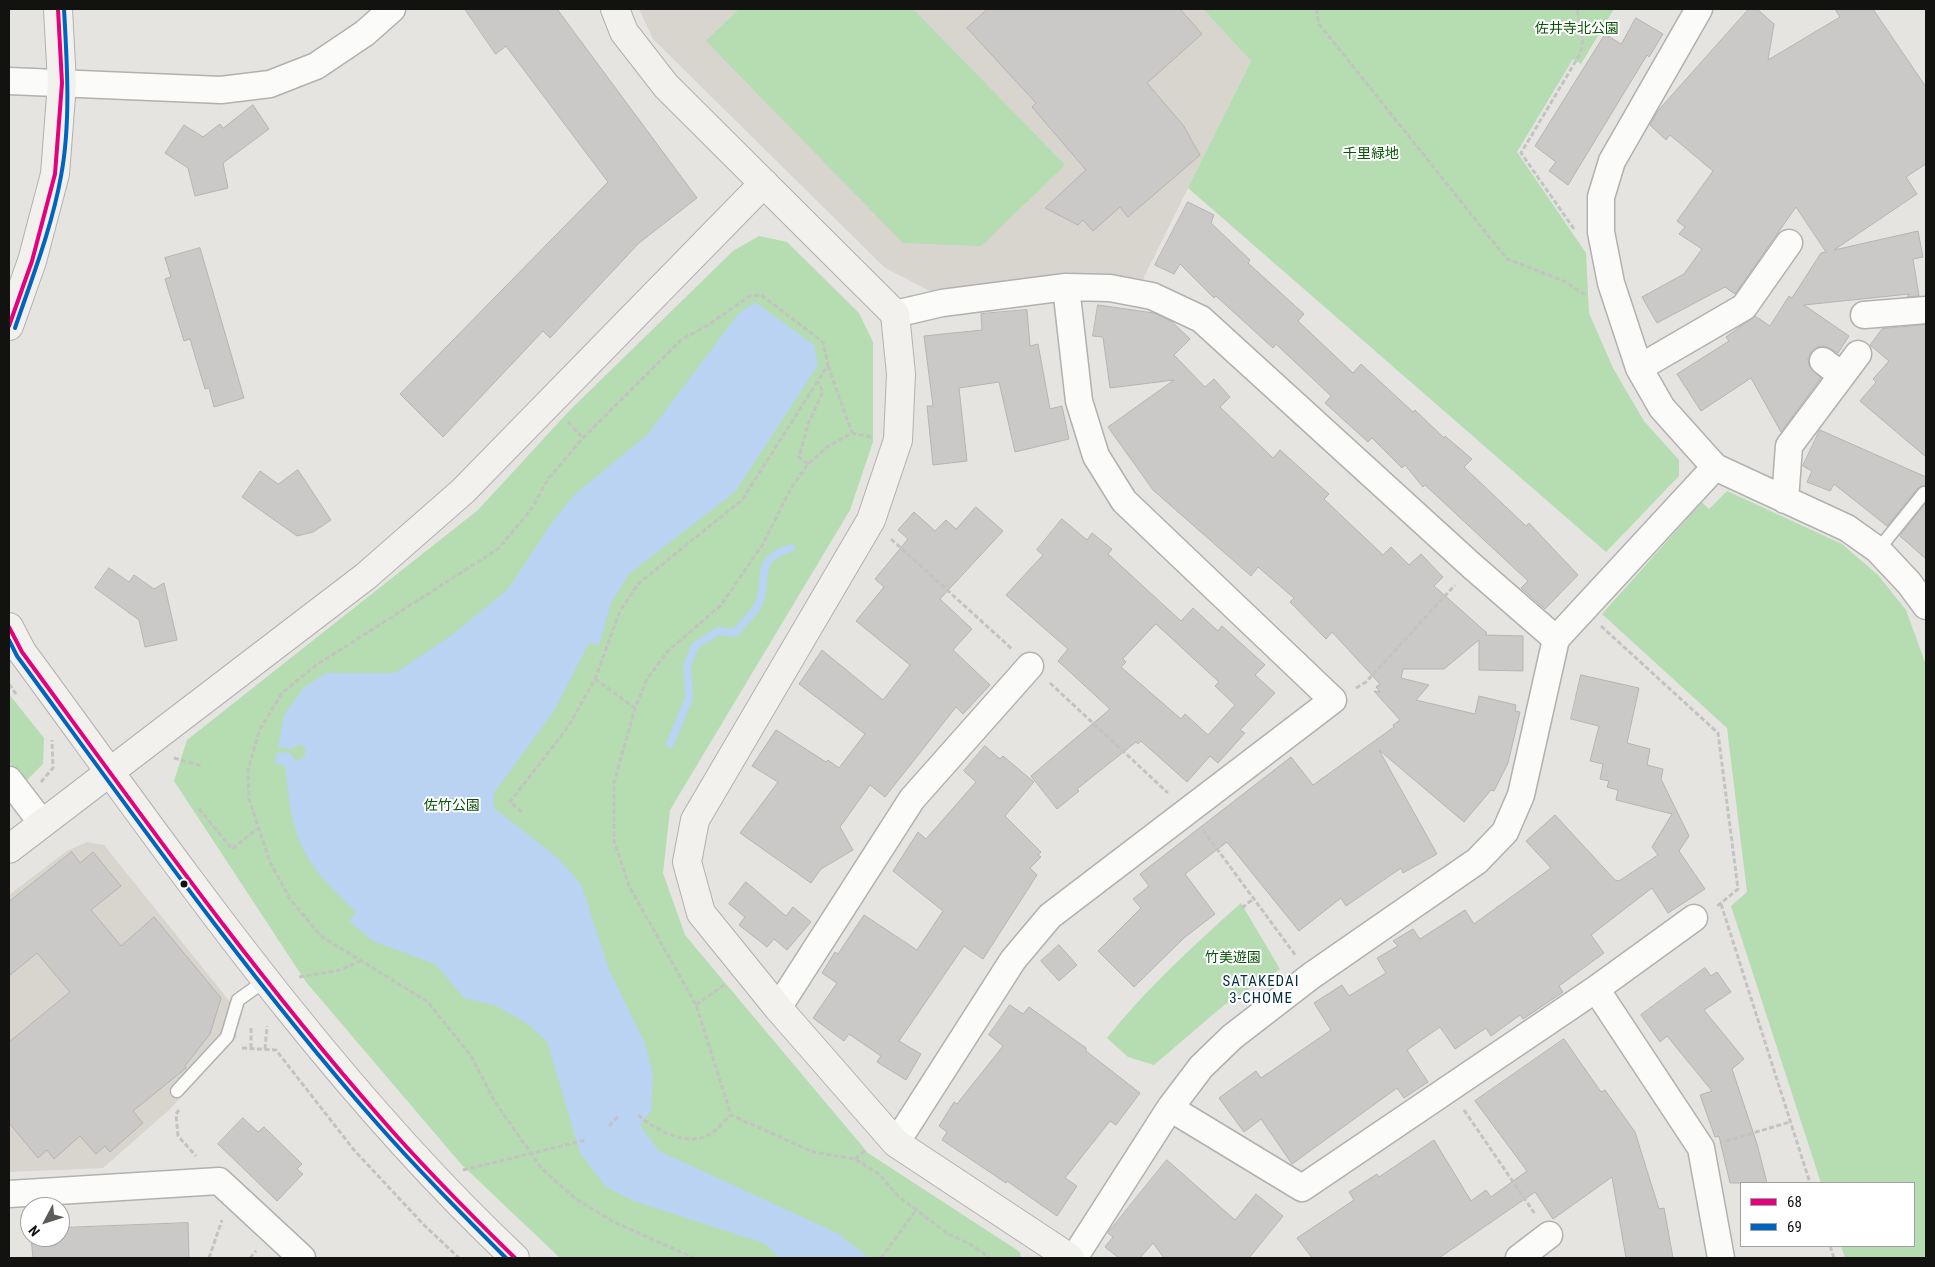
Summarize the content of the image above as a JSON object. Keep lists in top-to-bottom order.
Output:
{
  "districts": ["SATAKEDAI 3-CHOME"],
  "parks": [
    "佐井寺北公園",
    "千里緑地",
    "佐竹公園",
    "竹美遊園"
  ],
  "lines": ["transit line 68", "transit line 69"],
  "legend": ["68", "69"],
  "north": "bottom left"
}
